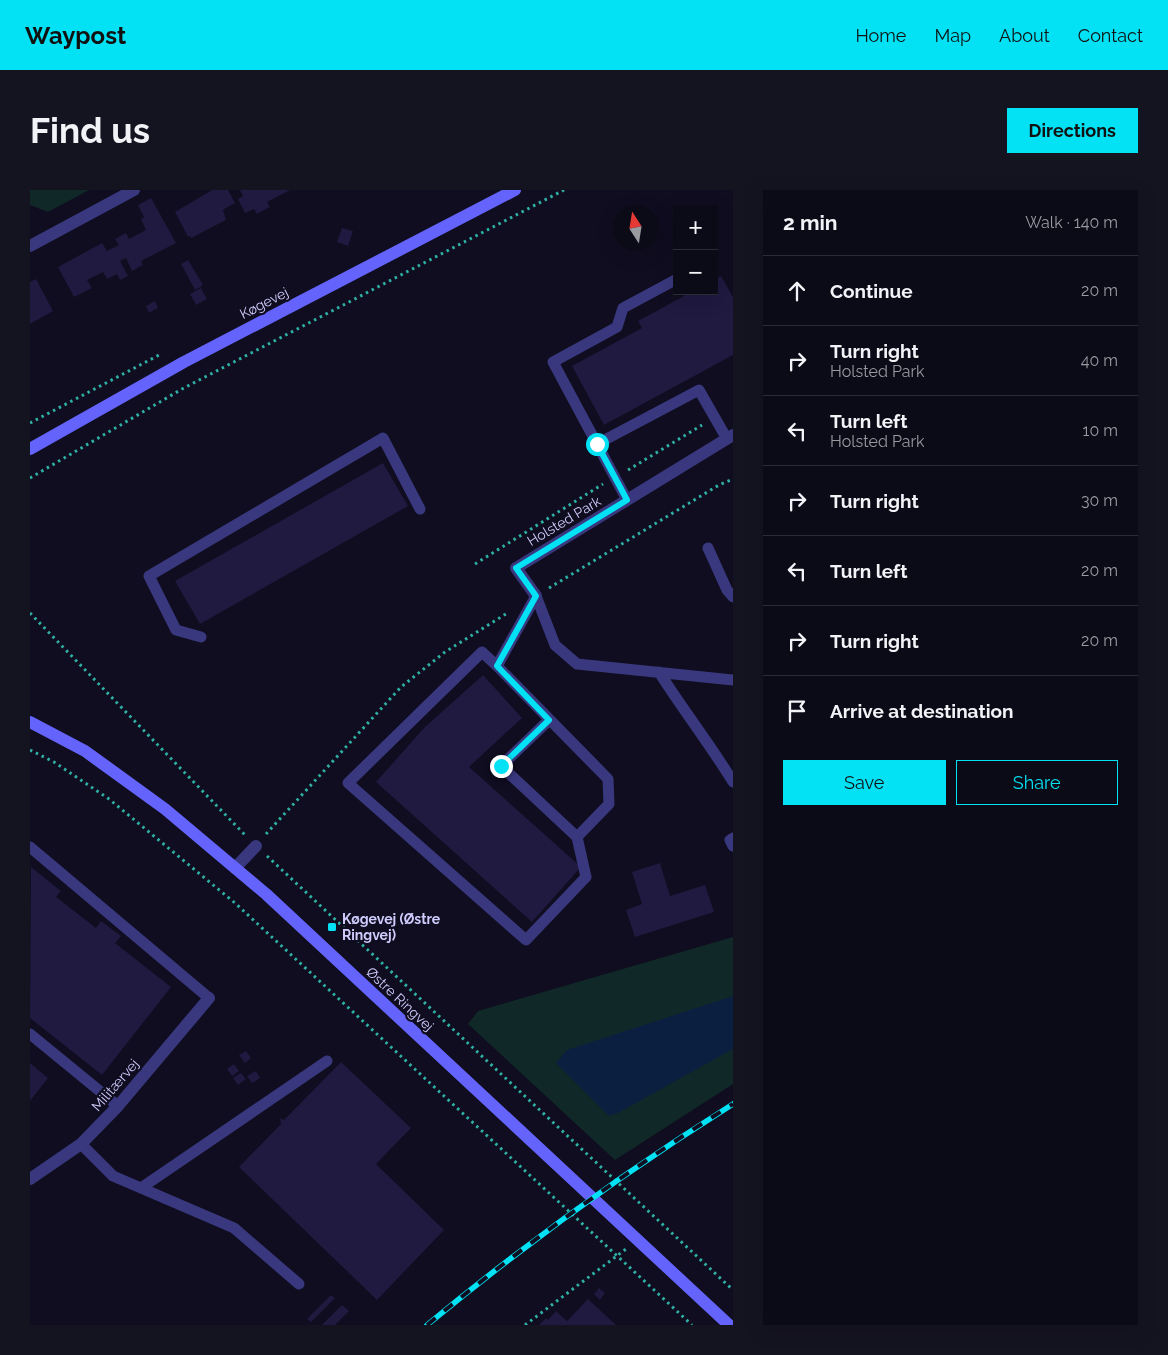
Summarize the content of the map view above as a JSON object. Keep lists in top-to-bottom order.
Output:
{
  "streets": {
    "street": [
      "Køgevej",
      "Holsted Park",
      "Østre Ringvej",
      "Militærvej"
    ]
  },
  "places": {
    "transit": ["Køgevej (Østre Ringvej)"]
  },
  "north": "top",
  "page": {
    "header": "Waypost",
    "nav": [
      "Home",
      "Map",
      "About",
      "Contact"
    ],
    "buttons": [
      "Directions",
      ["Save", "Share"]
    ],
    "title": "Find us",
    "heading": ["2 min", "Walk · 140 m"],
    "map_buttons": ["+", "−"],
    "list": [
      ["Continue", "20 m"],
      ["Turn right", "Holsted Park", "40 m"],
      ["Turn left", "Holsted Park", "10 m"],
      ["Turn right", "30 m"],
      ["Turn left", "20 m"],
      ["Turn right", "20 m"],
      "Arrive at destination"
    ]
  }
}
